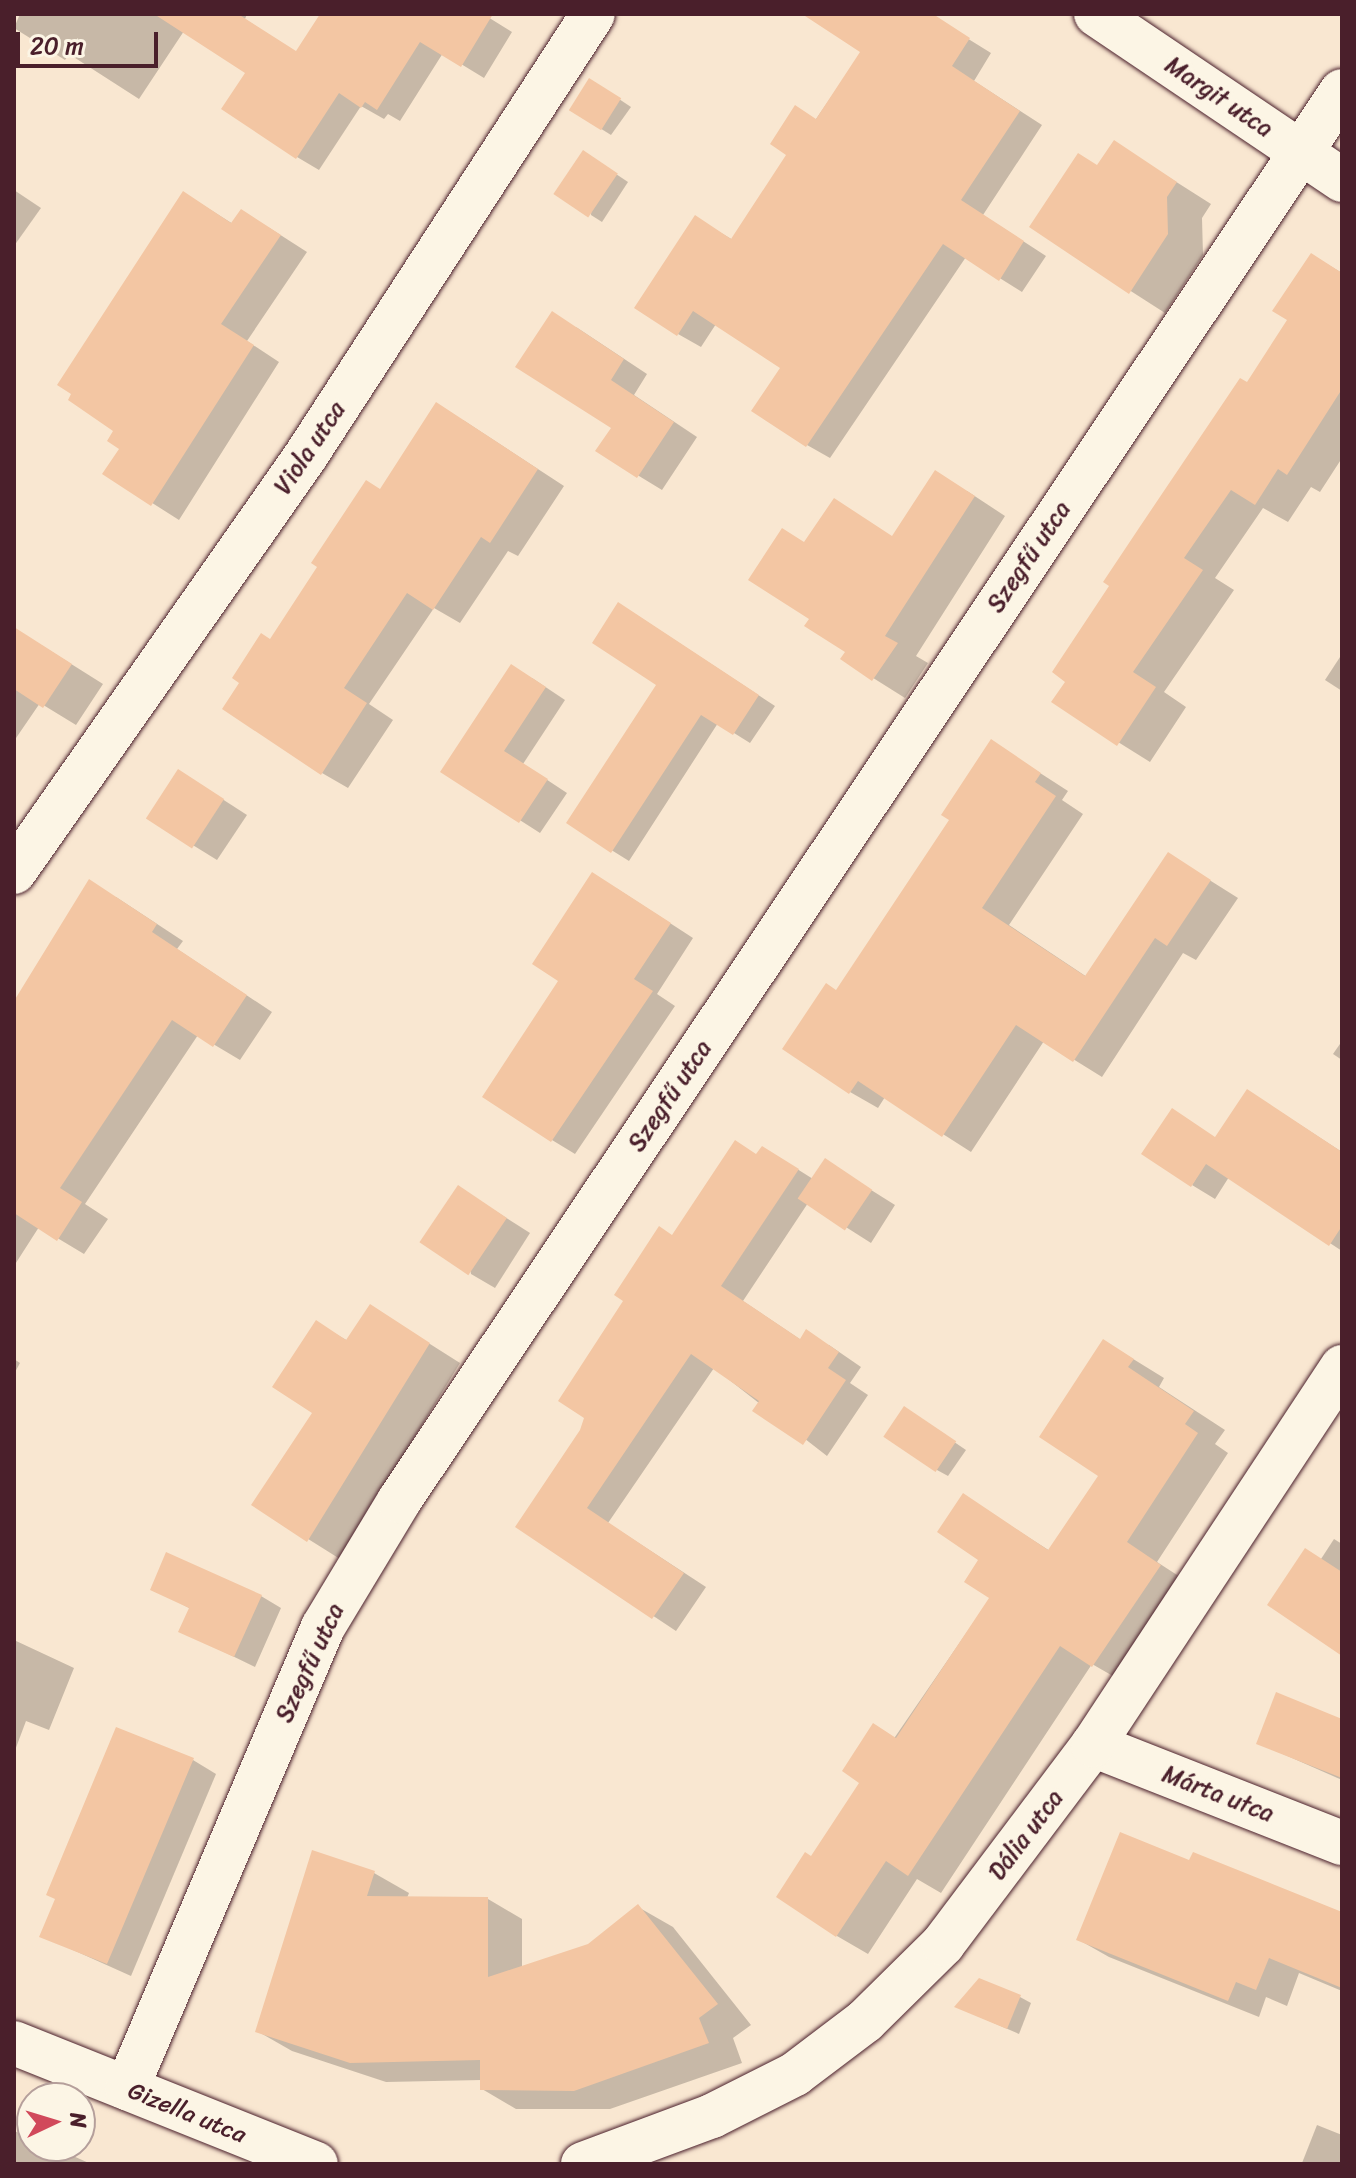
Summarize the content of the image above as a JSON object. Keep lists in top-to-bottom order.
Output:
{
  "streets": {
    "street": [
      "Margit utca",
      "Viola utca",
      "Szegfű utca",
      "Márta utca",
      "Dália utca",
      "Gizella utca"
    ]
  },
  "crossings": [
    ["Margit utca", "Szegfű utca"],
    ["Szegfű utca", "Gizella utca"],
    ["Márta utca", "Dália utca"]
  ],
  "scale_bar": "20 m",
  "north": "right"
}
